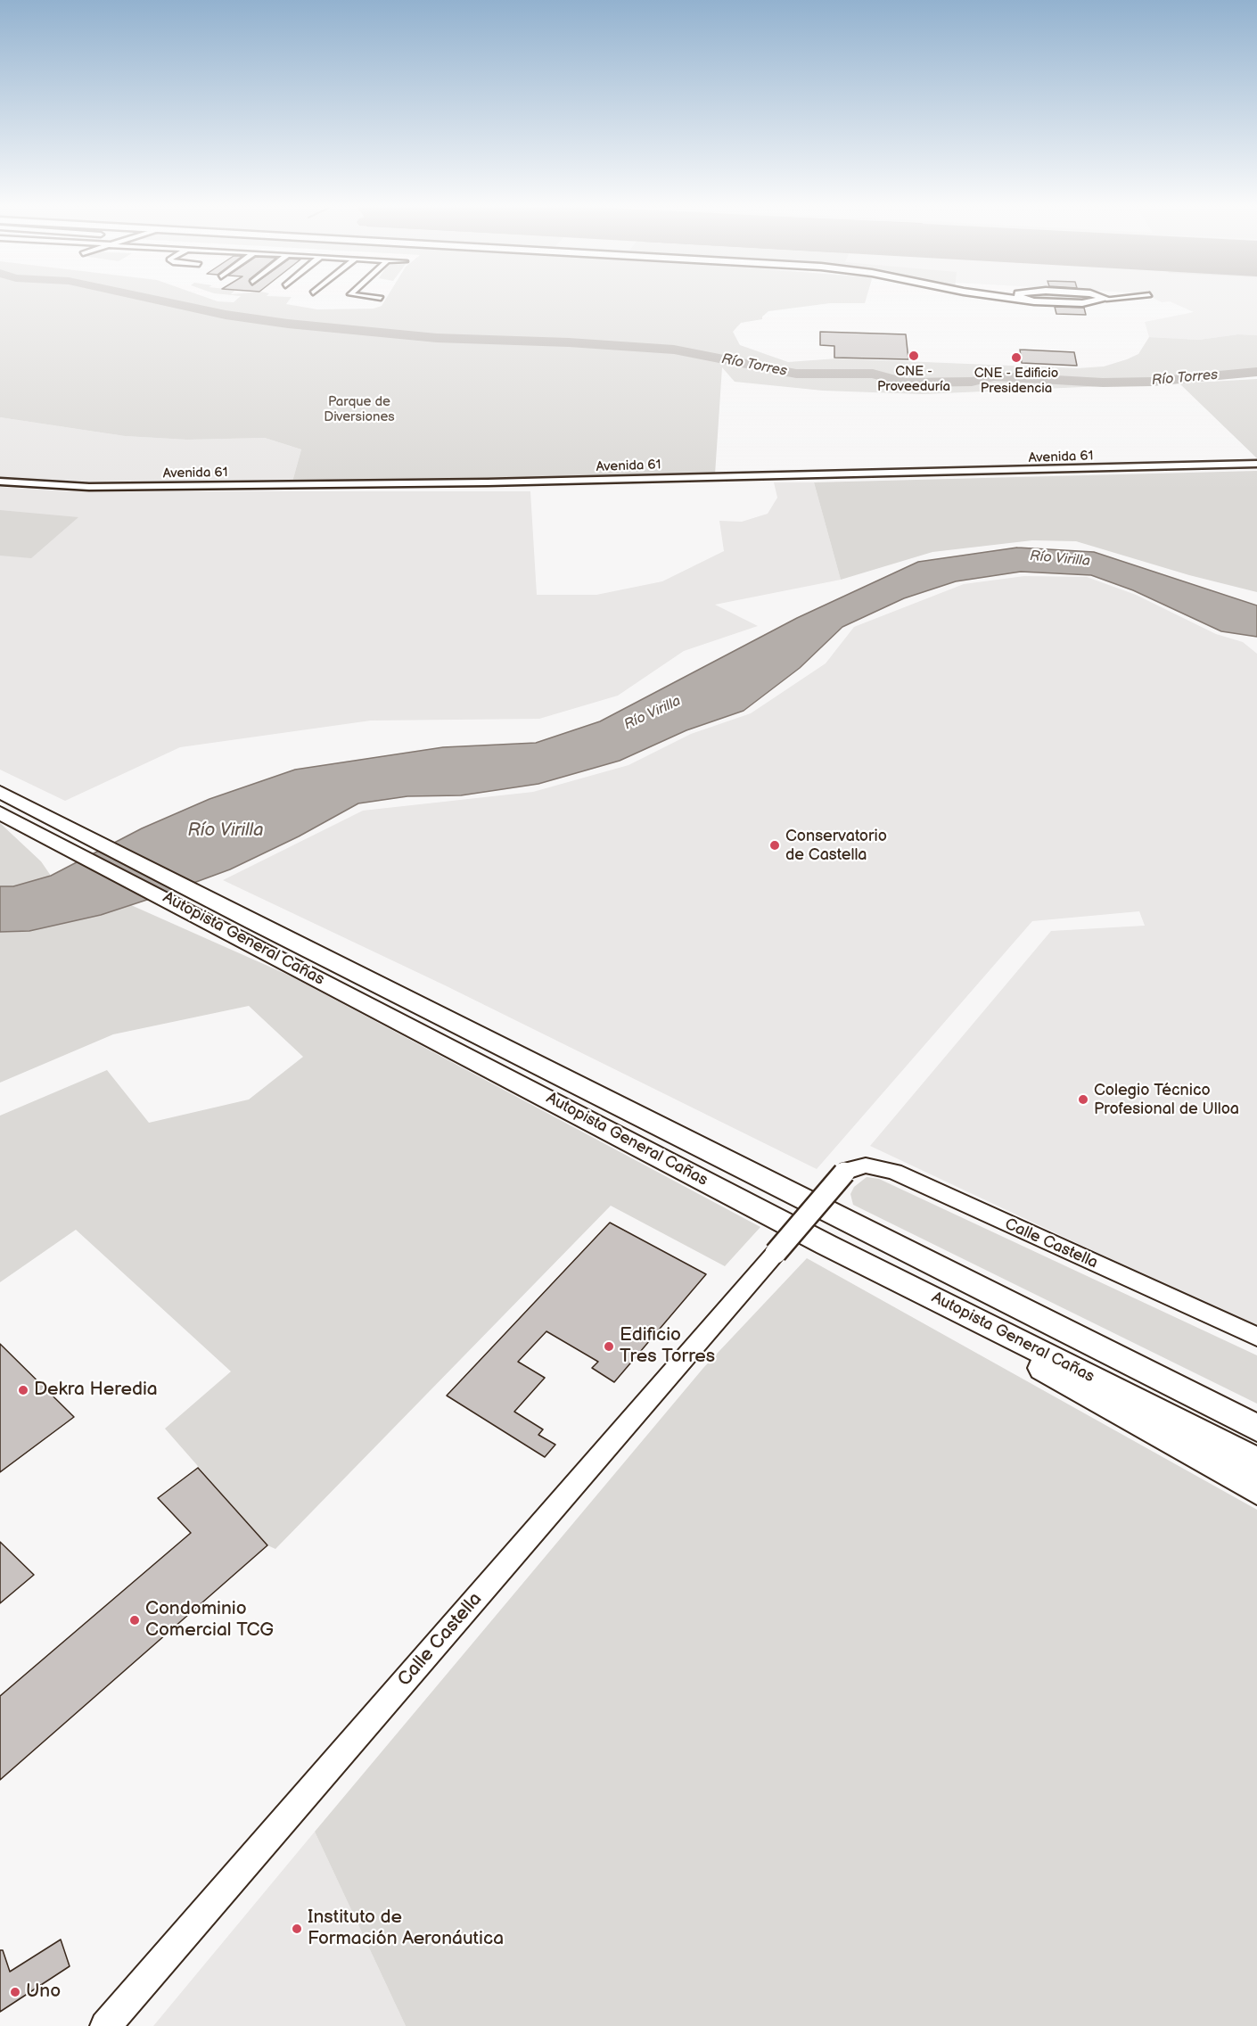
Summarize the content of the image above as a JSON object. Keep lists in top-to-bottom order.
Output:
{
  "streets": {
    "highway": ["Autopista General Cañas"],
    "street": ["Avenida 61", "Calle Castella"]
  },
  "water": ["Río Torres", "Río Virilla"],
  "parks": ["Parque de Diversiones"],
  "places": [
    "CNE - Proveeduría",
    "CNE - Edificio Presidencia",
    "Conservatorio de Castella",
    "Colegio Técnico Profesional de Ulloa",
    "Edificio Tres Torres",
    "Dekra Heredia",
    "Condominio Comercial TCG",
    "Instituto de Formación Aeronáutica",
    "Uno"
  ]
}
